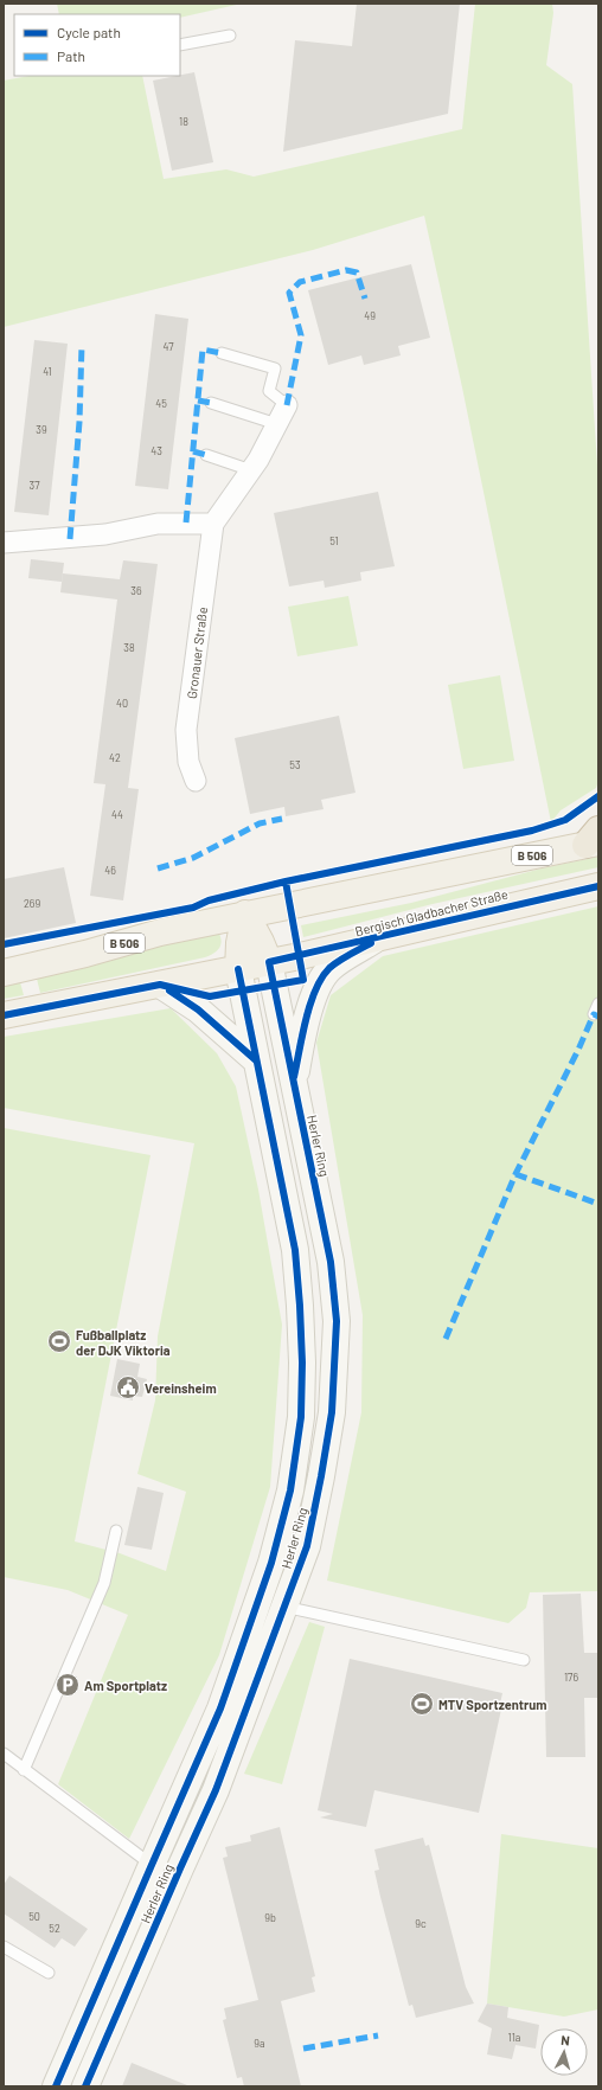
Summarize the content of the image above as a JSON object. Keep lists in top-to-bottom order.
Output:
{
  "streets": {
    "main road": ["B 506", "Bergisch Gladbacher Straße", "Herler Ring"],
    "street": ["Gronauer Straße"]
  },
  "crossings": [
    ["Bergisch Gladbacher Straße", "Herler Ring"]
  ],
  "places": {
    "sports": ["Fußballplatz der DJK Viktoria", "MTV Sportzentrum"],
    "public building": ["Vereinsheim"],
    "parking": ["Am Sportplatz"]
  },
  "house_numbers": [
    "18",
    "49",
    "47",
    "41",
    "45",
    "39",
    "43",
    "37",
    "51",
    "36",
    "38",
    "40",
    "42",
    "53",
    "44",
    "46",
    "269",
    "176",
    "50",
    "9b",
    "9c",
    "52",
    "11a",
    "9a"
  ],
  "legend": ["Cycle path", "Path"],
  "north": "top"
}
